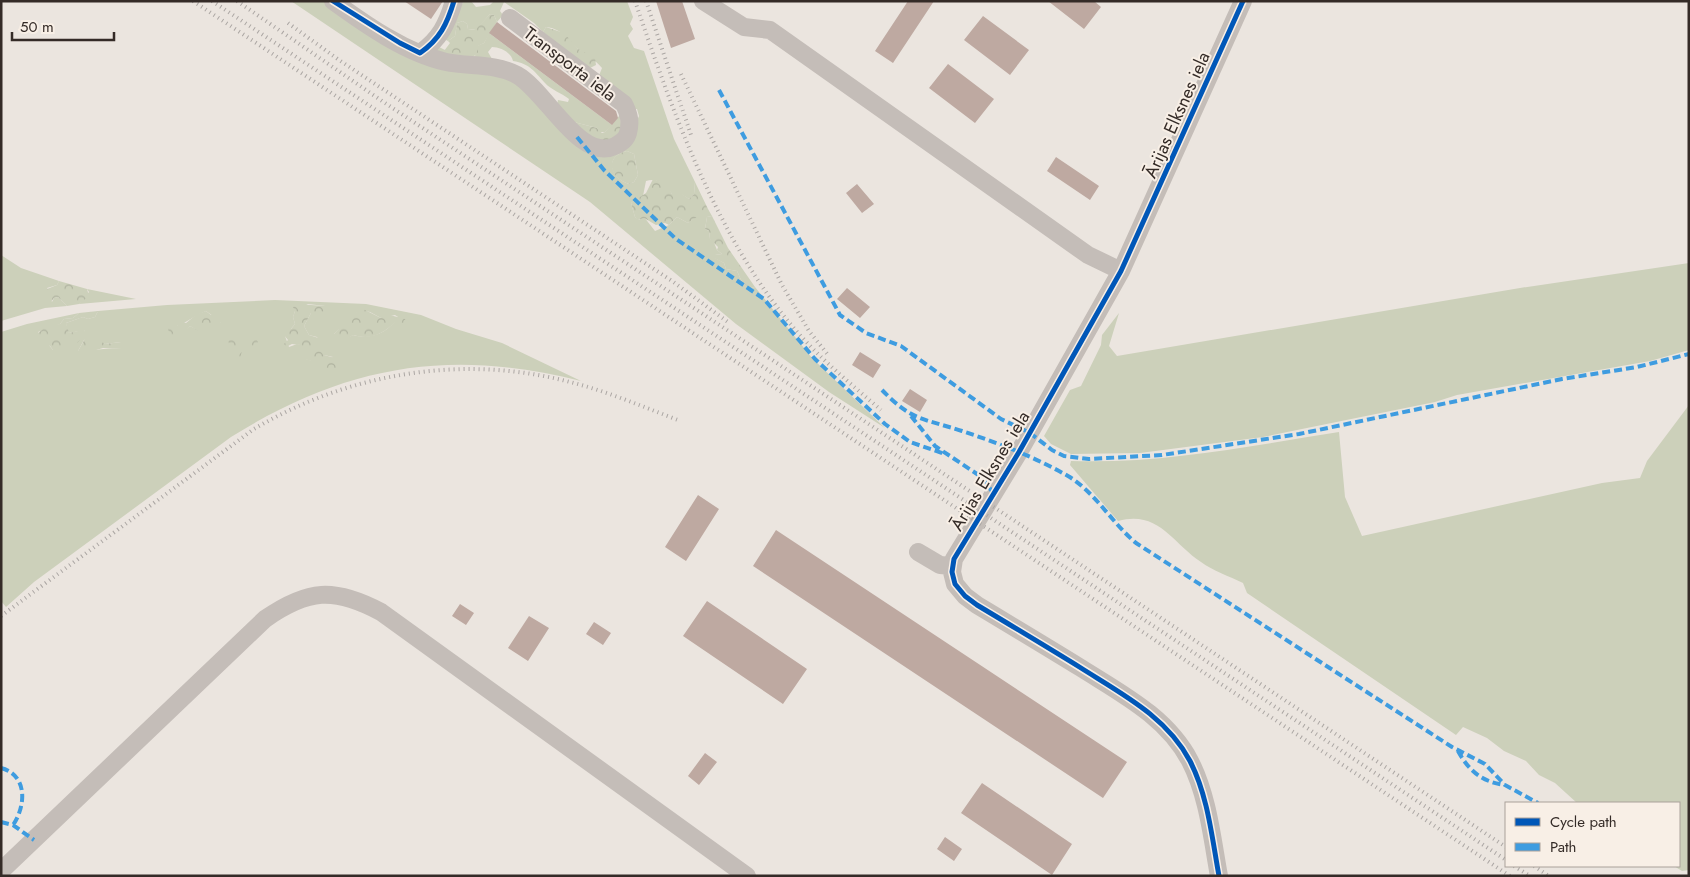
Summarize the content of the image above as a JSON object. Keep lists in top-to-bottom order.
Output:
{
  "streets": {
    "street": ["Transporta iela", "Ārijas Elksnes iela"]
  },
  "legend": ["Cycle path", "Path"],
  "scale_bar": "50 m"
}
